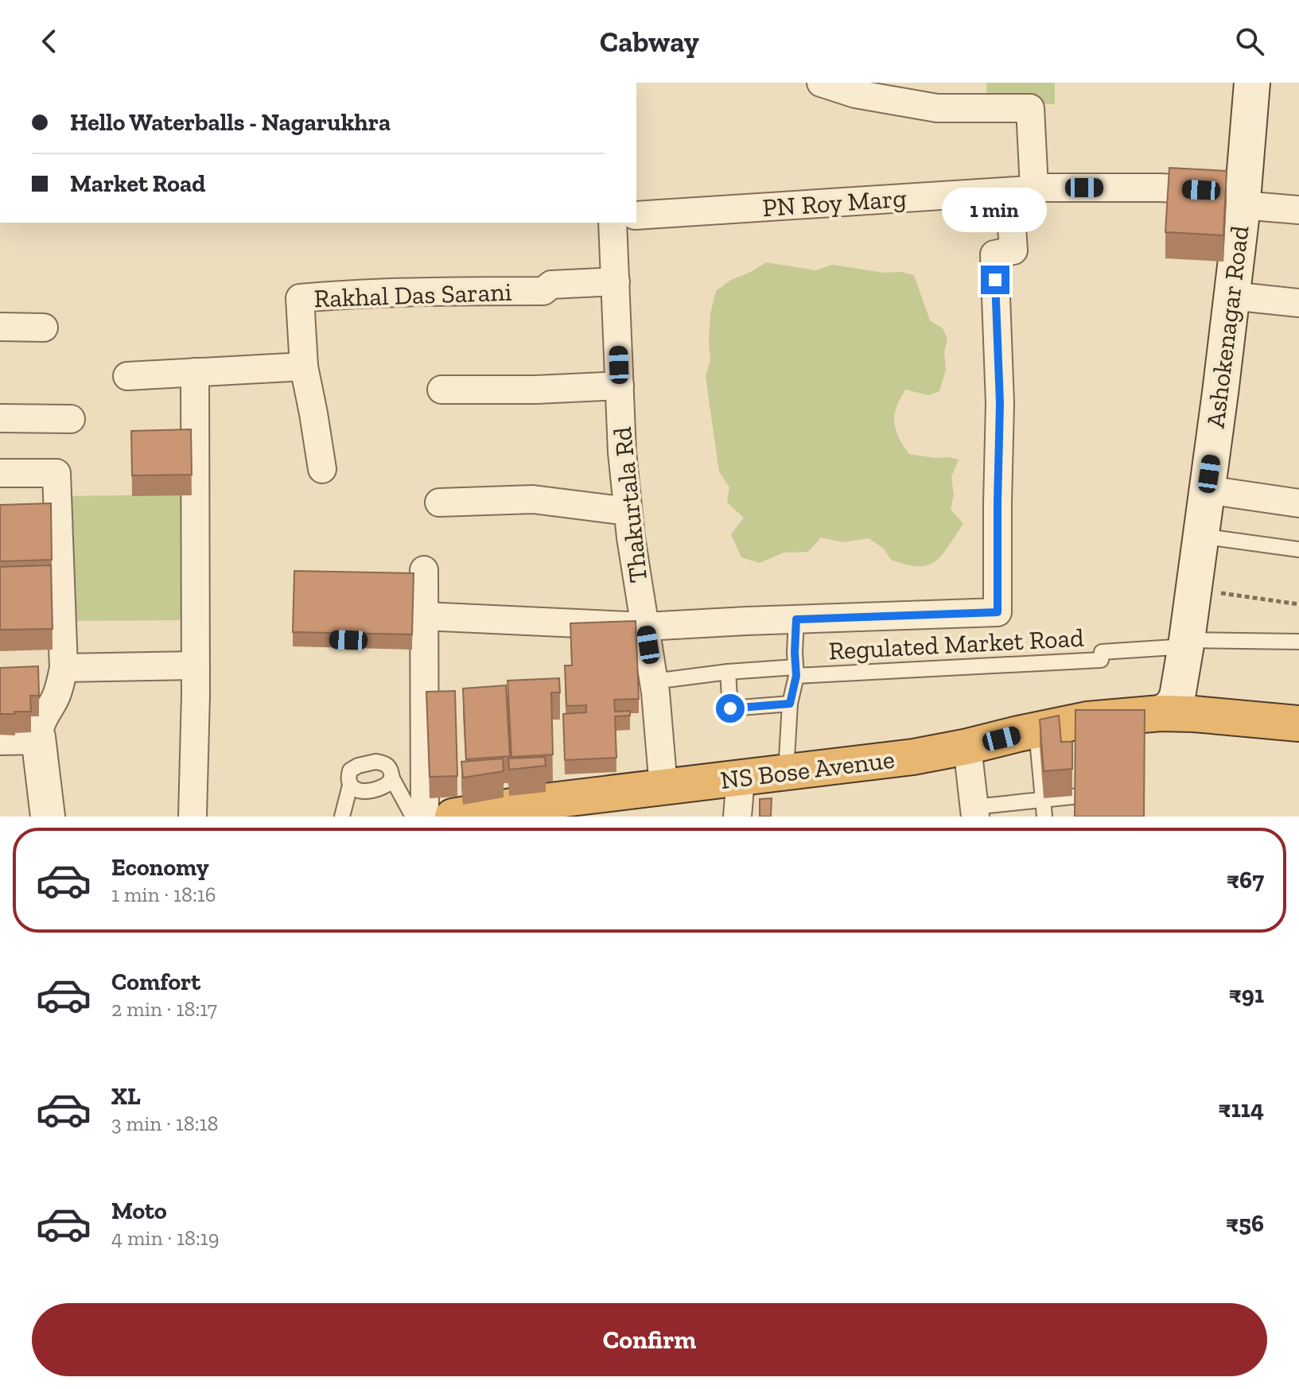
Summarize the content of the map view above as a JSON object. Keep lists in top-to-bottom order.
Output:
{
  "streets": {
    "highway": ["NS Bose Avenue"],
    "main road": ["Ashokenagar Road"],
    "street": ["PN Roy Marg", "Rakhal Das Sarani", "Thakurtala Rd"],
    "lane": ["Regulated Market Road"]
  },
  "crossings": [
    ["PN Roy Marg", "Ashokenagar Road"],
    ["Rakhal Das Sarani", "Thakurtala Rd"],
    ["Ashokenagar Road", "Regulated Market Road"],
    ["Ashokenagar Road", "NS Bose Avenue"],
    ["Thakurtala Rd", "Regulated Market Road"],
    ["Thakurtala Rd", "NS Bose Avenue"]
  ],
  "page": {
    "header": "Cabway",
    "banner": ["Hello Waterballs - Nagarukhra", "Market Road"],
    "bubble": "1 min",
    "list": [
      {
        "name": "Economy",
        "note": "1 min · 18:16",
        "value": "₹67"
      },
      {
        "name": "Comfort",
        "note": "2 min · 18:17",
        "value": "₹91"
      },
      {
        "name": "XL",
        "note": "3 min · 18:18",
        "value": "₹114"
      },
      {
        "name": "Moto",
        "note": "4 min · 18:19",
        "value": "₹56"
      }
    ],
    "buttons": "Confirm"
  }
}
